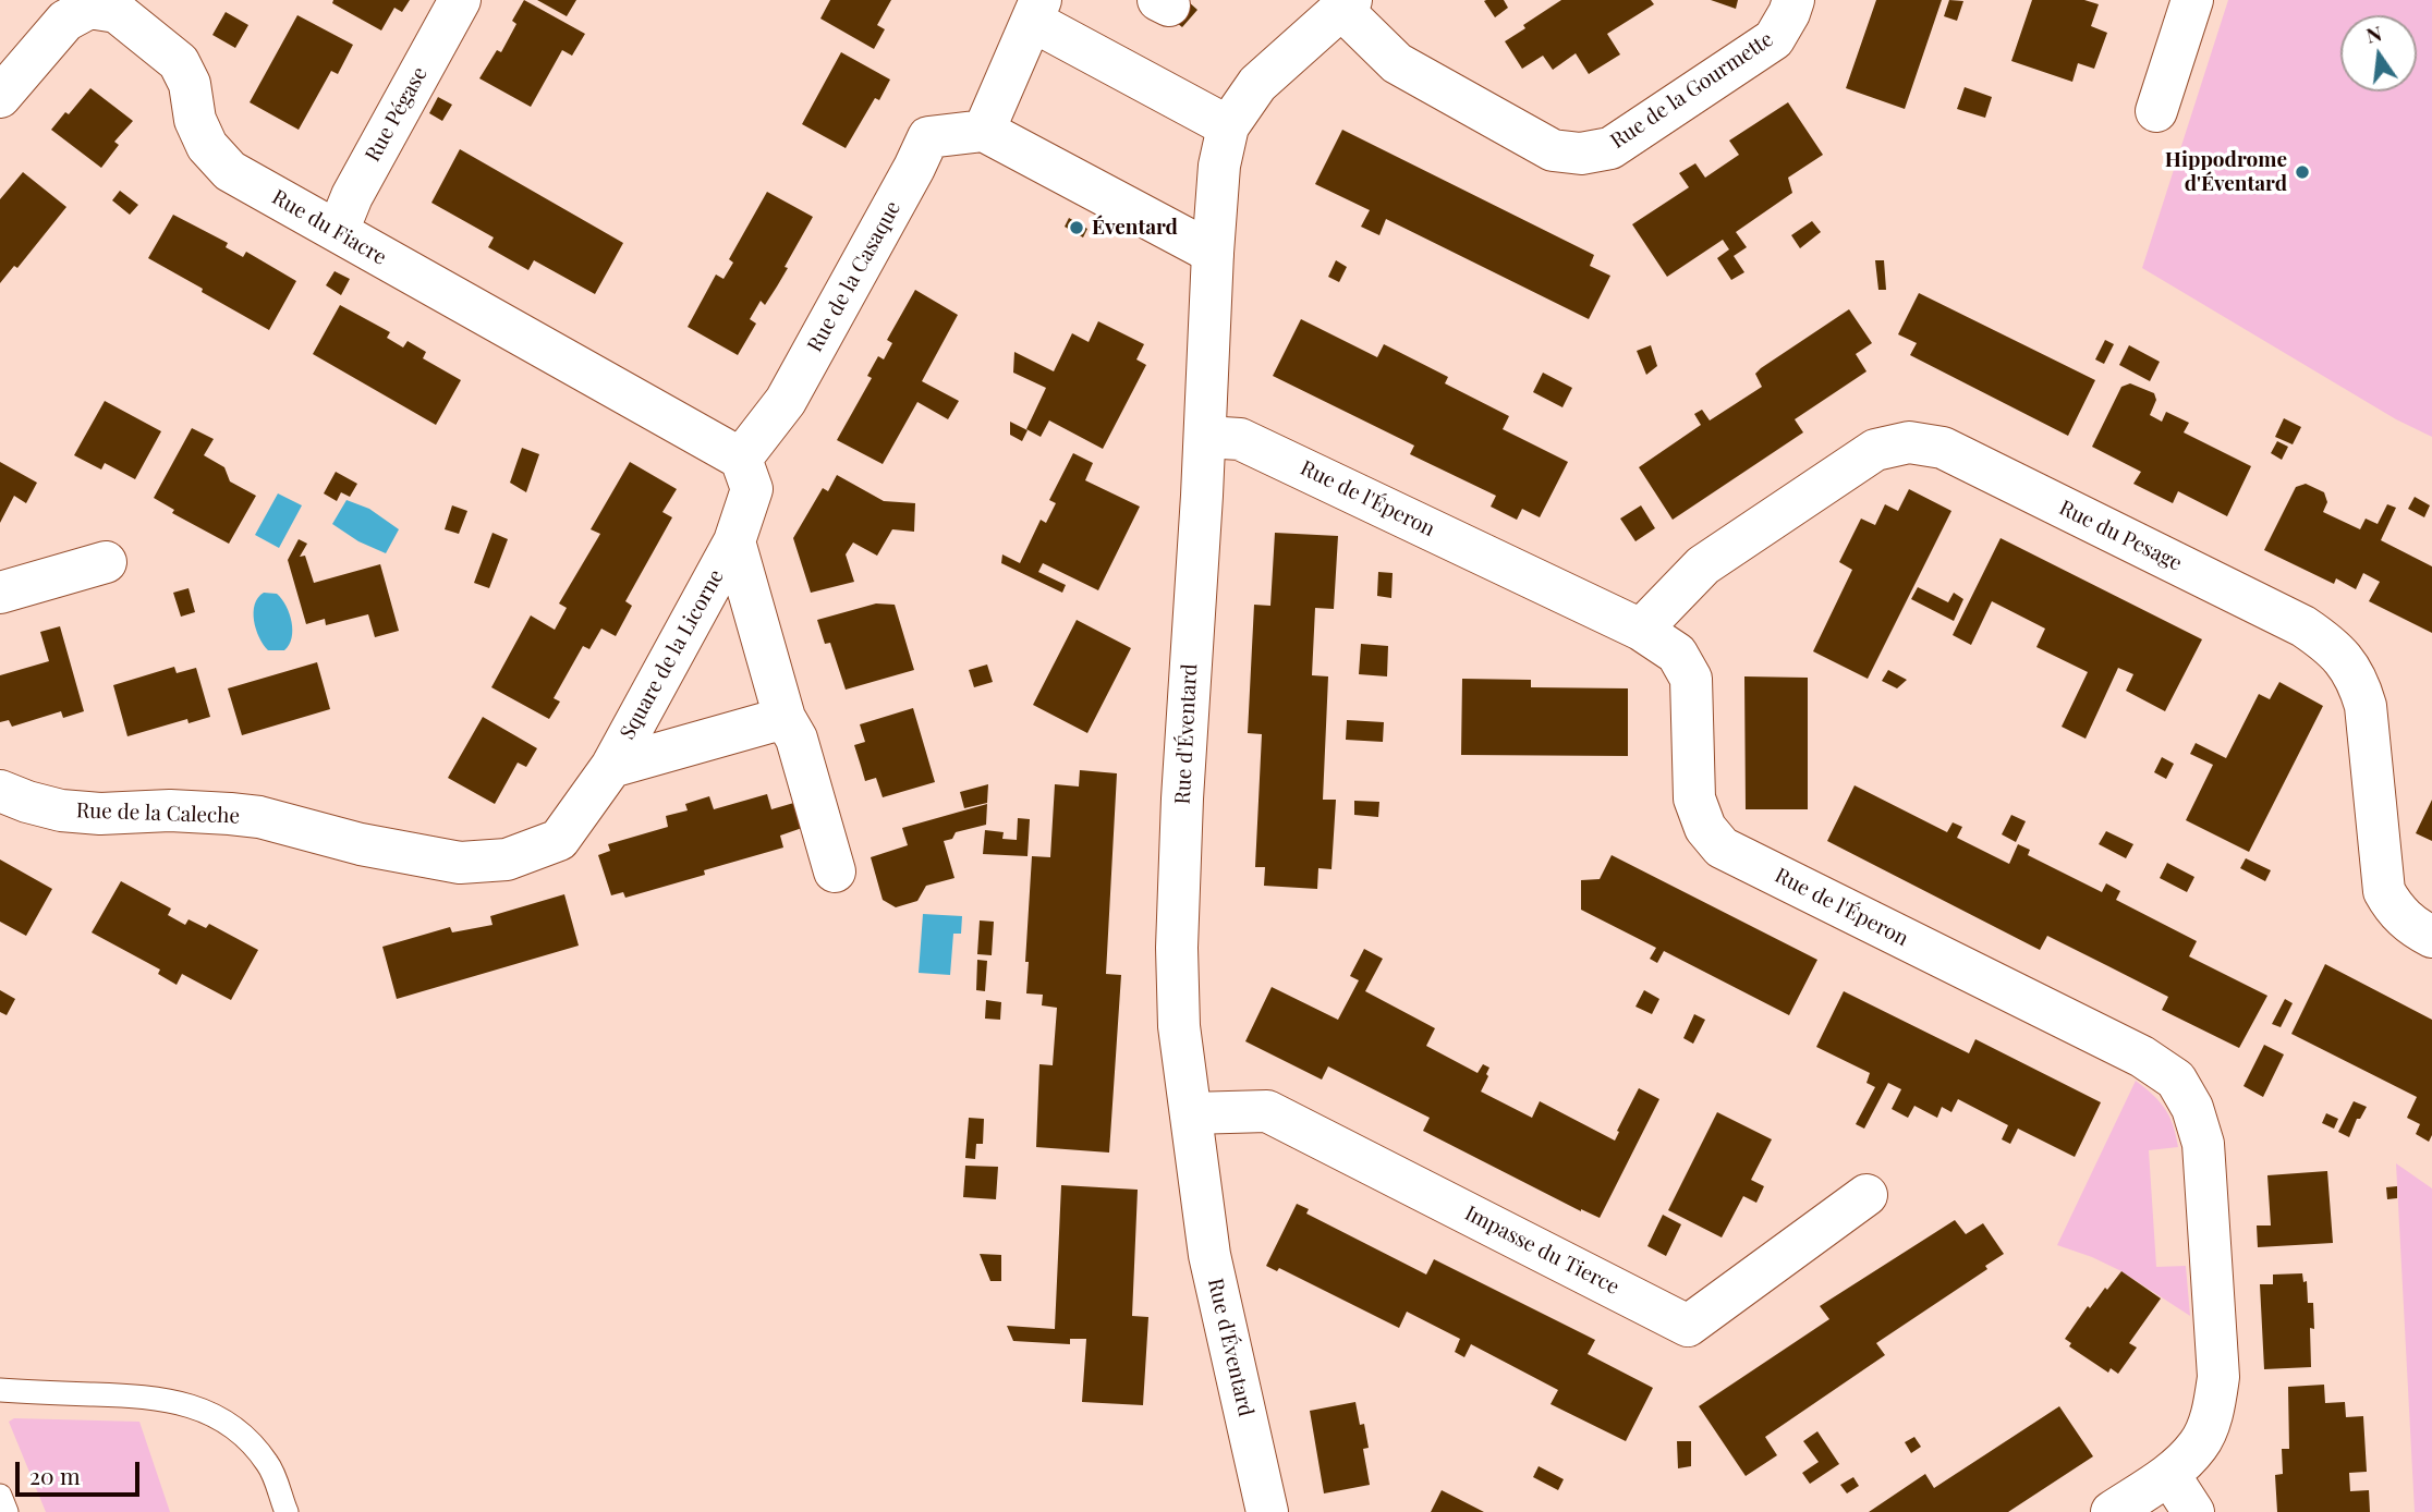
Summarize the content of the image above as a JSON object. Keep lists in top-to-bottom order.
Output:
{
  "streets": {
    "street": [
      "Rue de la Gourmette",
      "Rue Pégase",
      "Rue du Fiacre",
      "Rue de la Casaque",
      "Rue de l'Éperon",
      "Rue du Pesage",
      "Square de la Licorne",
      "Rue d'Éventard",
      "Rue de la Caleche",
      "Impasse du Tierce"
    ]
  },
  "crossings": [
    ["Rue de la Gourmette", "Rue d'Éventard"],
    ["Rue Pégase", "Rue du Fiacre"],
    ["Rue du Fiacre", "Rue de la Casaque"],
    ["Rue du Fiacre", "Square de la Licorne"],
    ["Rue de la Casaque", "Square de la Licorne"],
    ["Rue de l'Éperon", "Rue du Pesage"],
    ["Rue de l'Éperon", "Rue d'Éventard"],
    ["Square de la Licorne", "Rue de la Caleche"],
    ["Rue d'Éventard", "Impasse du Tierce"]
  ],
  "places": ["Hippodrome d'Éventard", "Éventard"],
  "scale_bar": "20 m",
  "north": "top"
}
